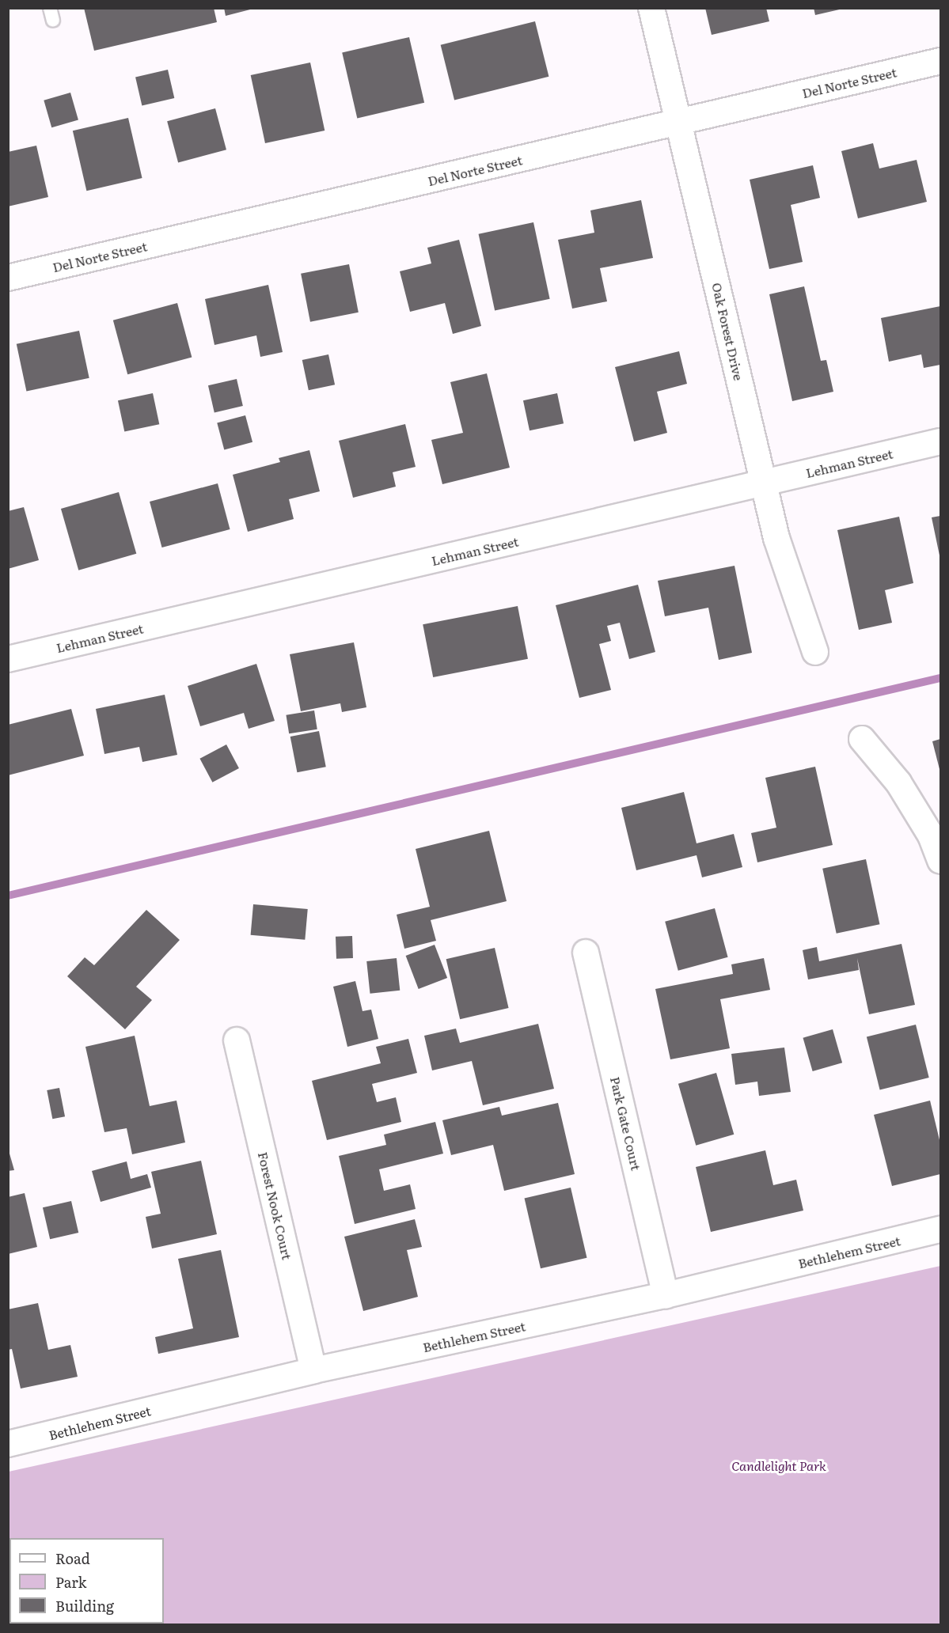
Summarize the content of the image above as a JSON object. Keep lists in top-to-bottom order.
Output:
{
  "streets": {
    "street": [
      "Del Norte Street",
      "Oak Forest Drive",
      "Lehman Street",
      "Park Gate Court",
      "Forest Nook Court",
      "Bethlehem Street"
    ]
  },
  "crossings": [
    ["Del Norte Street", "Oak Forest Drive"],
    ["Oak Forest Drive", "Lehman Street"],
    ["Park Gate Court", "Bethlehem Street"],
    ["Forest Nook Court", "Bethlehem Street"]
  ],
  "parks": ["Candlelight Park"],
  "legend": ["Road", "Park", "Building"]
}
